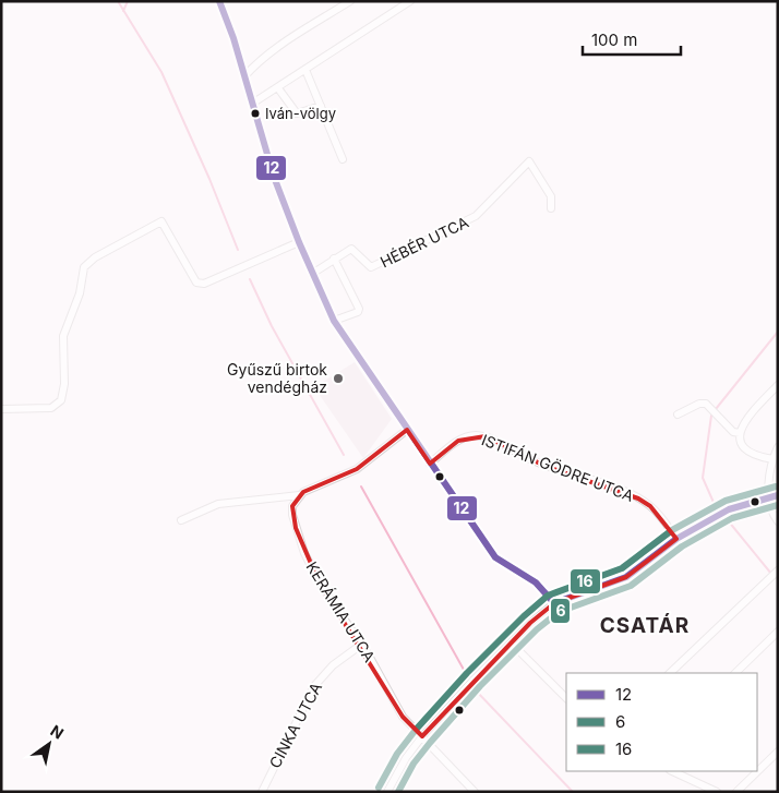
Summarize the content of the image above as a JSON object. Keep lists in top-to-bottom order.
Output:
{
  "streets": {
    "street": [
      "HÉBÉR UTCA",
      "ISTIFÁN GÖDRE UTCA",
      "KERÁMIA UTCA",
      "CINKA UTCA"
    ]
  },
  "crossings": [
    ["KERÁMIA UTCA", "CINKA UTCA"]
  ],
  "districts": ["CSATÁR"],
  "places": ["Iván-völgy", "Gyűszű birtok vendégház"],
  "lines": ["transit line 12", "transit line 16", "transit line 6"],
  "legend": ["12", "6", "16"],
  "scale_bar": "100 m",
  "north": "top right"
}
